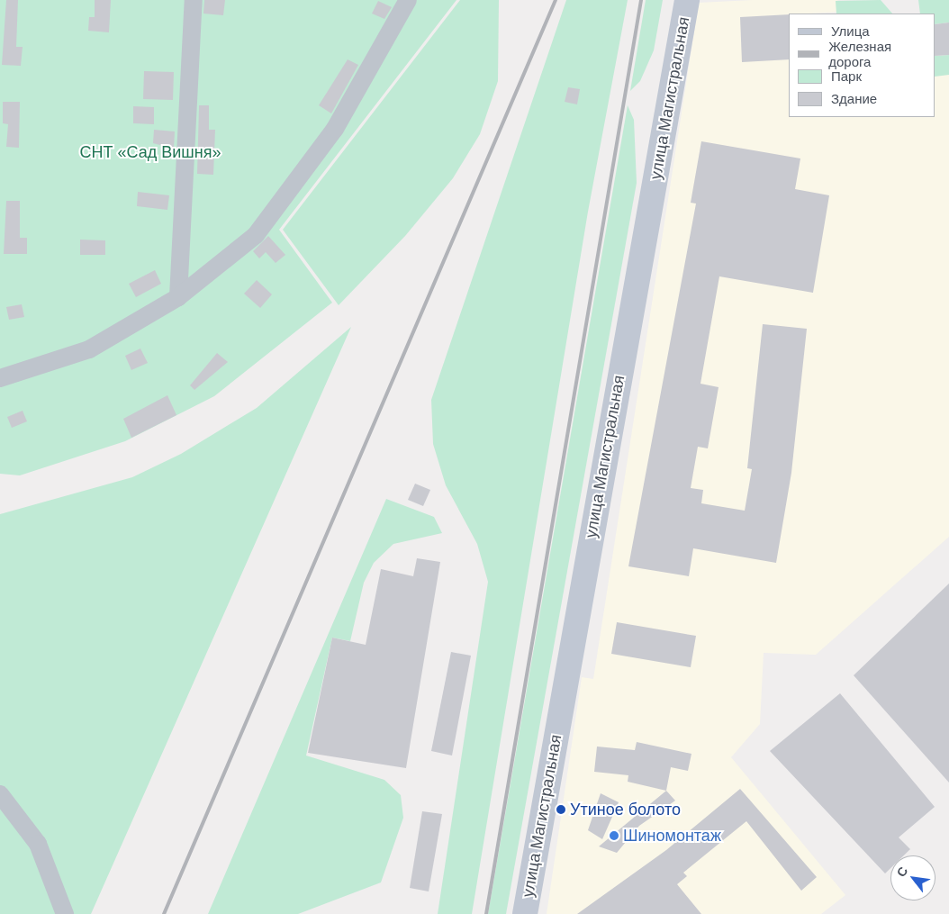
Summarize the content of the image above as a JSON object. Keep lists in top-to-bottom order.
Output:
{
  "streets": {
    "main road": ["улица Магистральная"]
  },
  "parks": ["СНТ «Сад Вишня»"],
  "places": ["Утиное болото", "Шиномонтаж"],
  "legend": [
    "Улица",
    "Железная дорога",
    "Парк",
    "Здание"
  ],
  "north": "top left"
}
